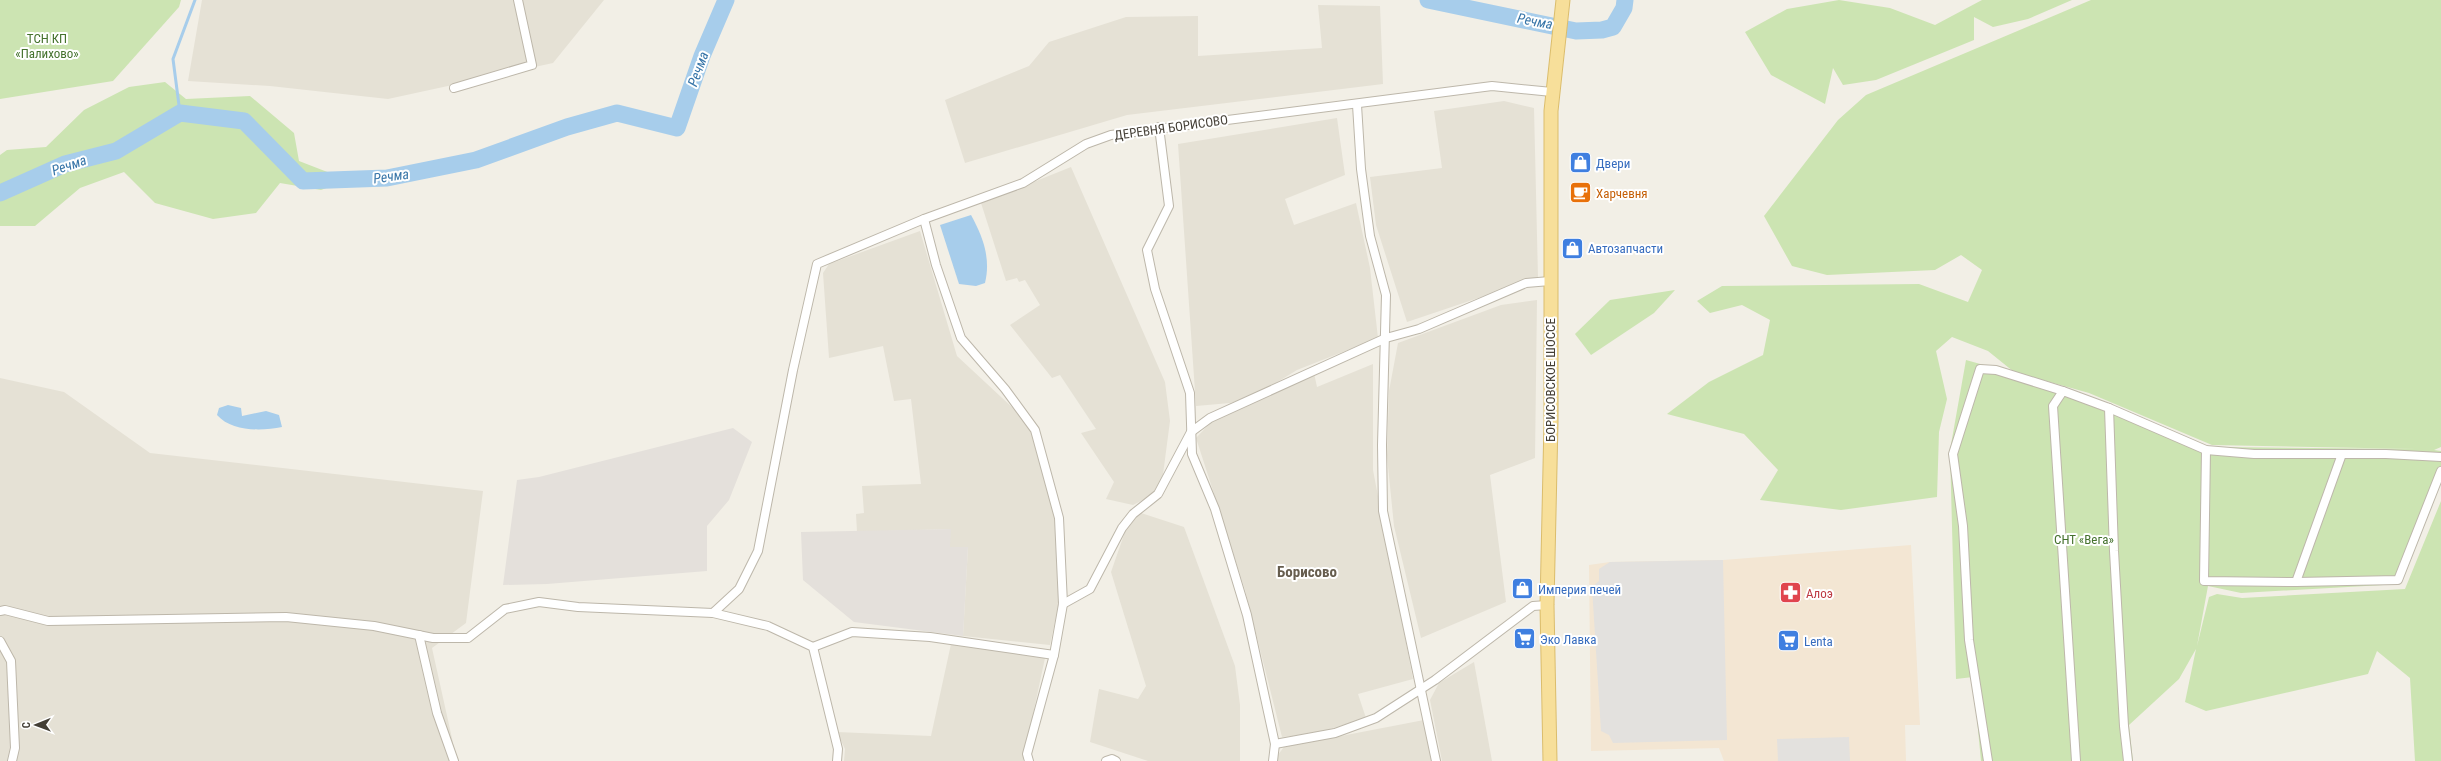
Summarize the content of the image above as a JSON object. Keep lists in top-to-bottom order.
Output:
{
  "streets": {
    "main road": ["БОРИСОВСКОЕ ШОССЕ"],
    "street": ["ДЕРЕВНЯ БОРИСОВО"]
  },
  "crossings": [
    ["ДЕРЕВНЯ БОРИСОВО", "БОРИСОВСКОЕ ШОССЕ"]
  ],
  "districts": ["Борисово"],
  "water": ["Речма"],
  "parks": ["ТСН КП «Палихово»", "СНТ «Вега»"],
  "places": {
    "shop": ["Двери", "Автозапчасти", "Империя печей"],
    "cafe": ["Харчевня"],
    "pharmacy": ["Алоэ"],
    "supermarket": ["Эко Лавка", "Lenta"]
  },
  "north": "left"
}
